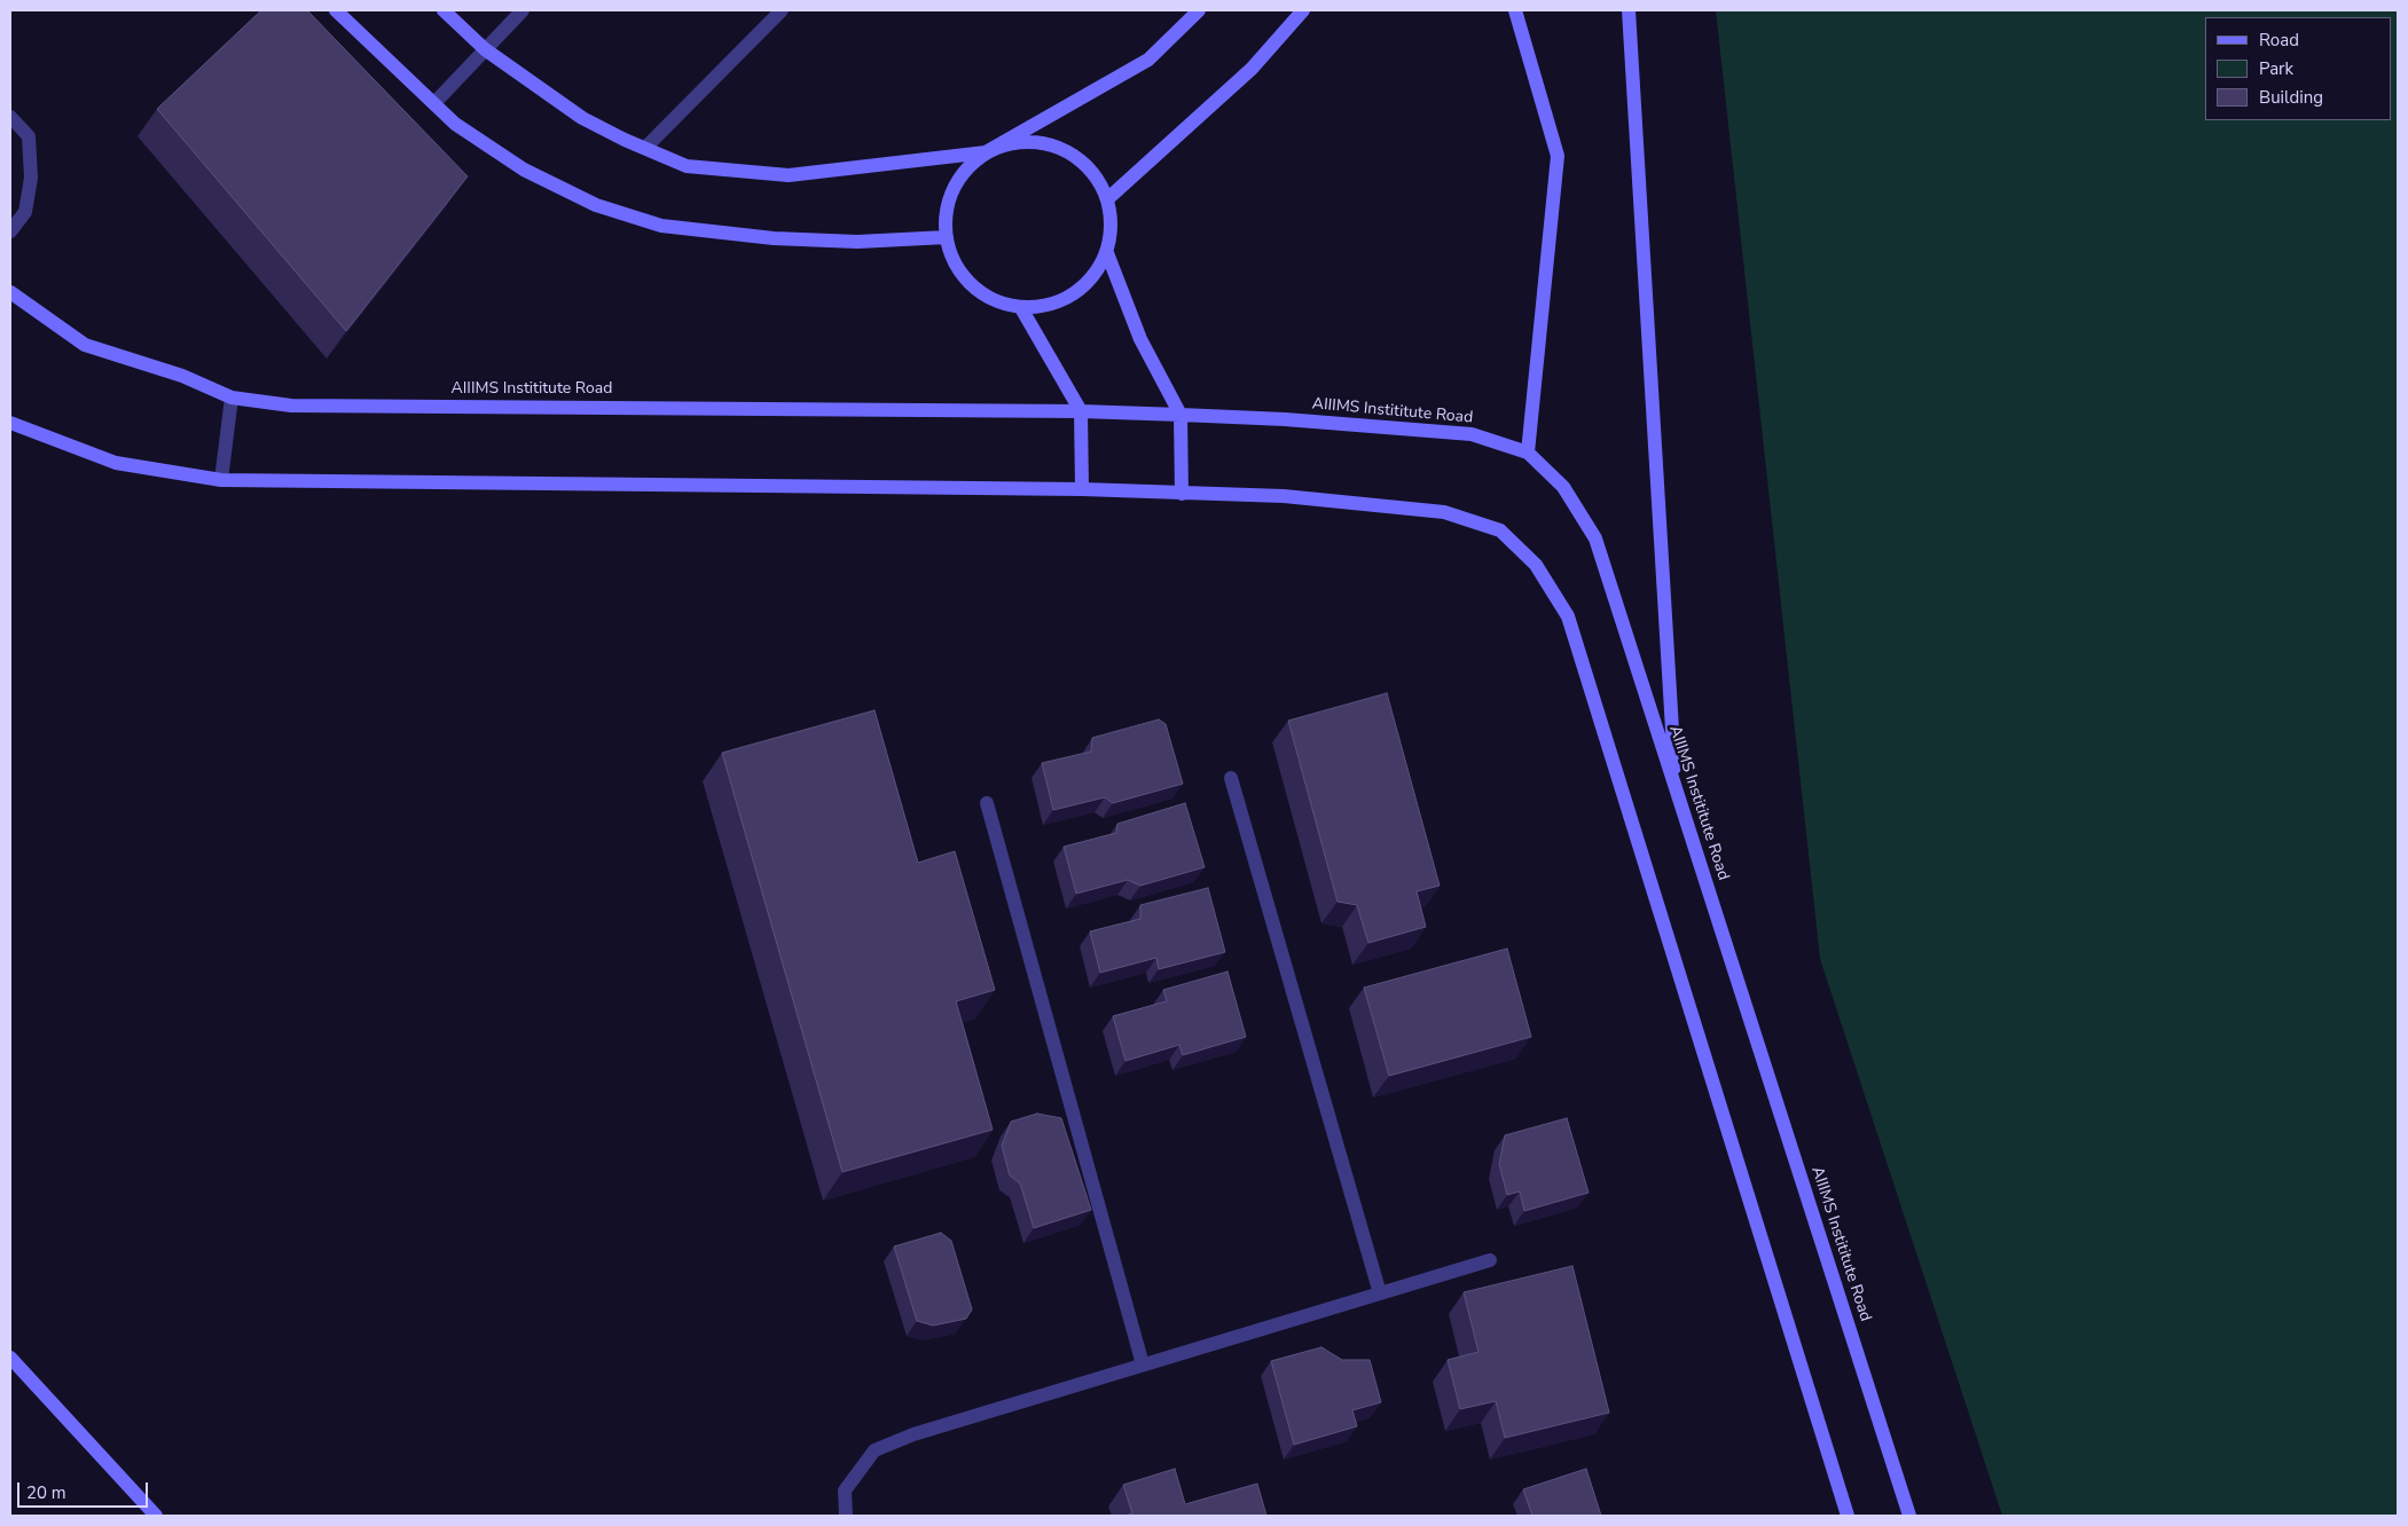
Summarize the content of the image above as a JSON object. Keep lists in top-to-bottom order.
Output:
{
  "streets": {
    "street": ["AIIIMS Instititute Road"]
  },
  "legend": ["Road", "Park", "Building"],
  "scale_bar": "20 m"
}
